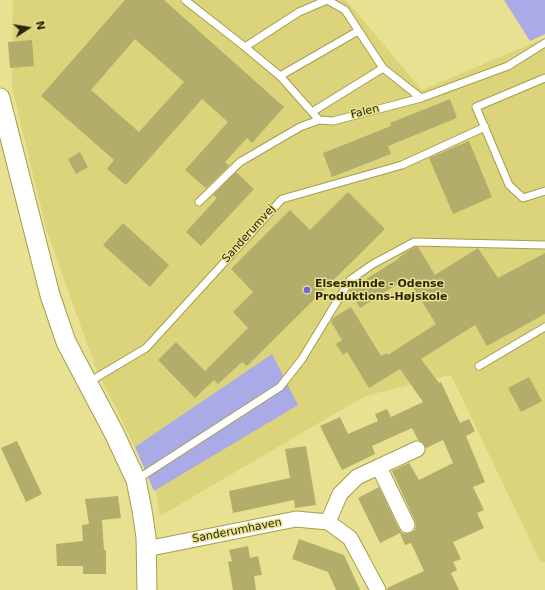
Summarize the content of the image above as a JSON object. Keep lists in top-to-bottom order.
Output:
{
  "streets": {
    "street": ["Sanderumhaven"],
    "lane": ["Falen", "Sanderumvej"]
  },
  "places": ["Elsesminde - Odense Produktions-Højskole"],
  "north": "right"
}
